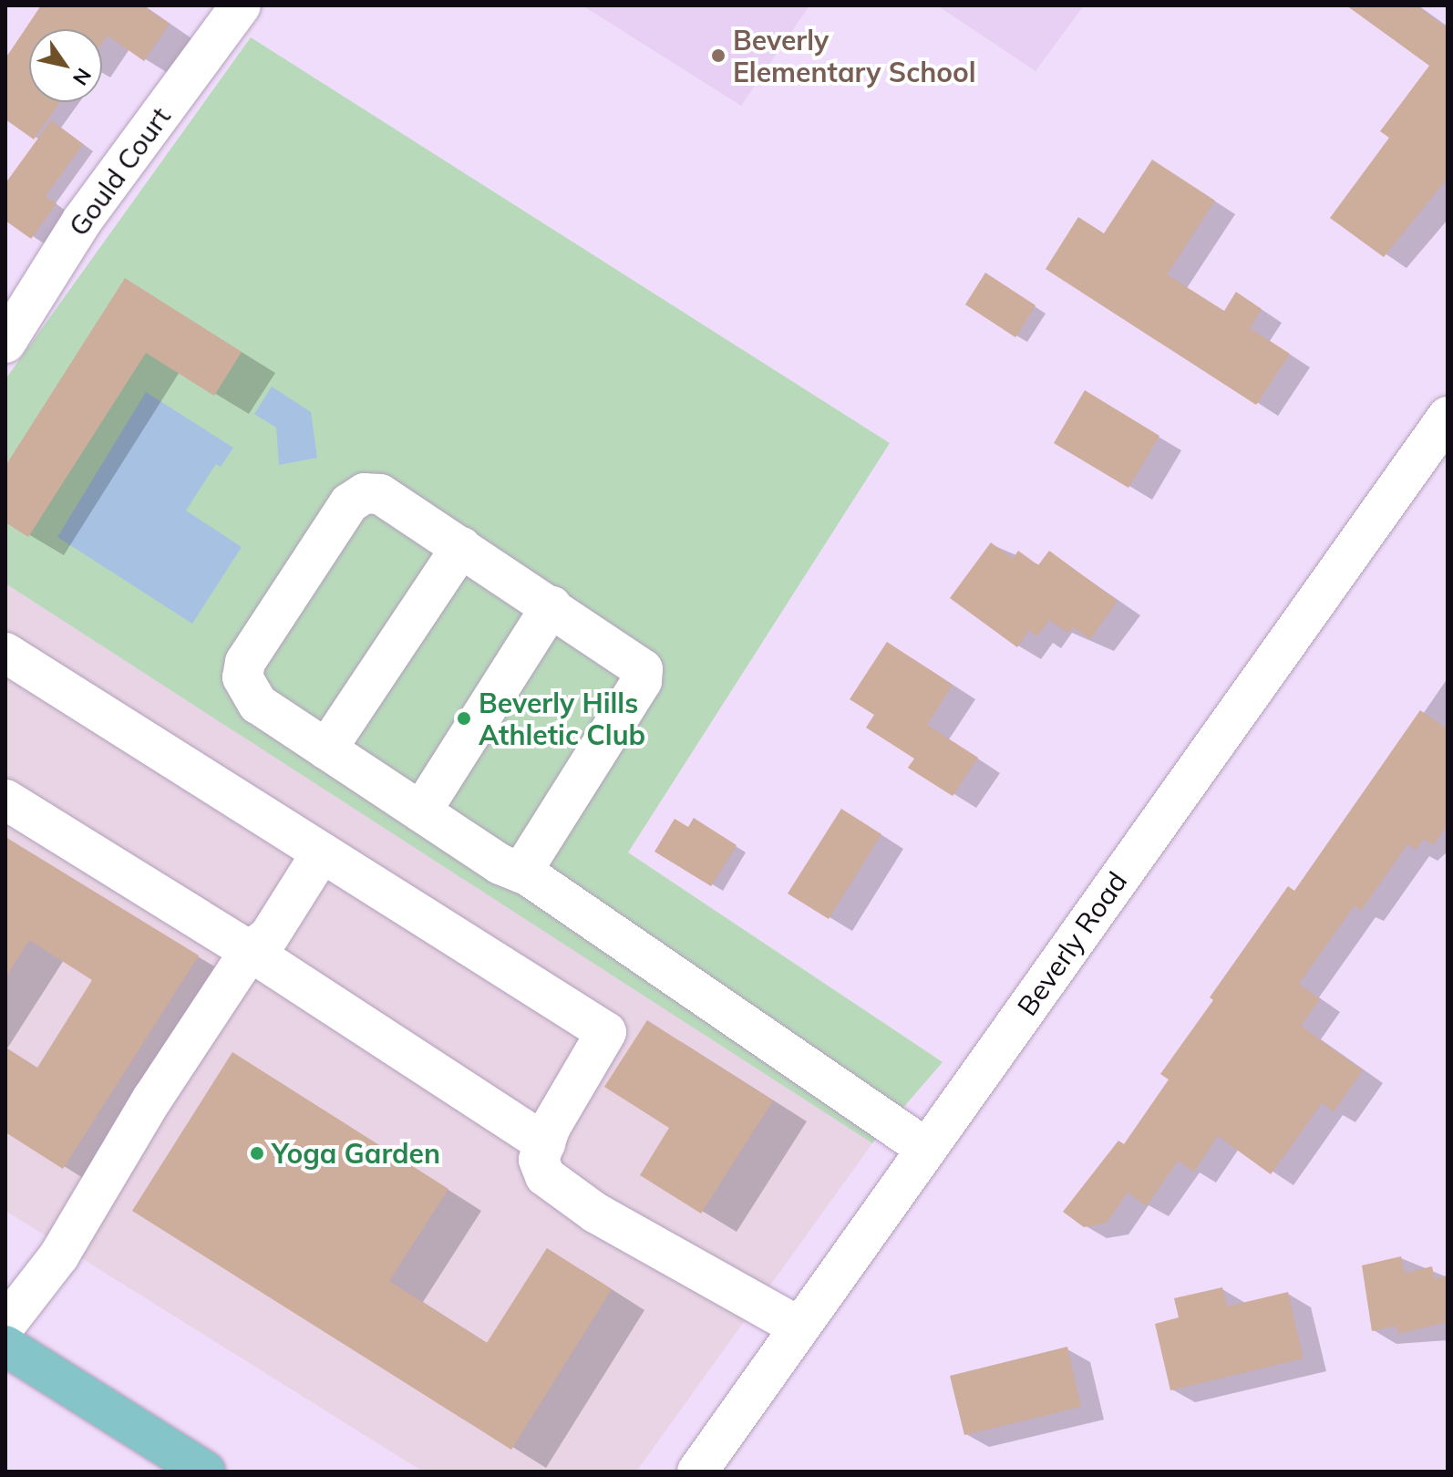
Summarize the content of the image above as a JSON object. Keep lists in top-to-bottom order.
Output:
{
  "streets": {
    "street": ["Gould Court", "Beverly Road"]
  },
  "places": ["Beverly Elementary School", "Beverly Hills Athletic Club", "Yoga Garden"],
  "north": "bottom right"
}
